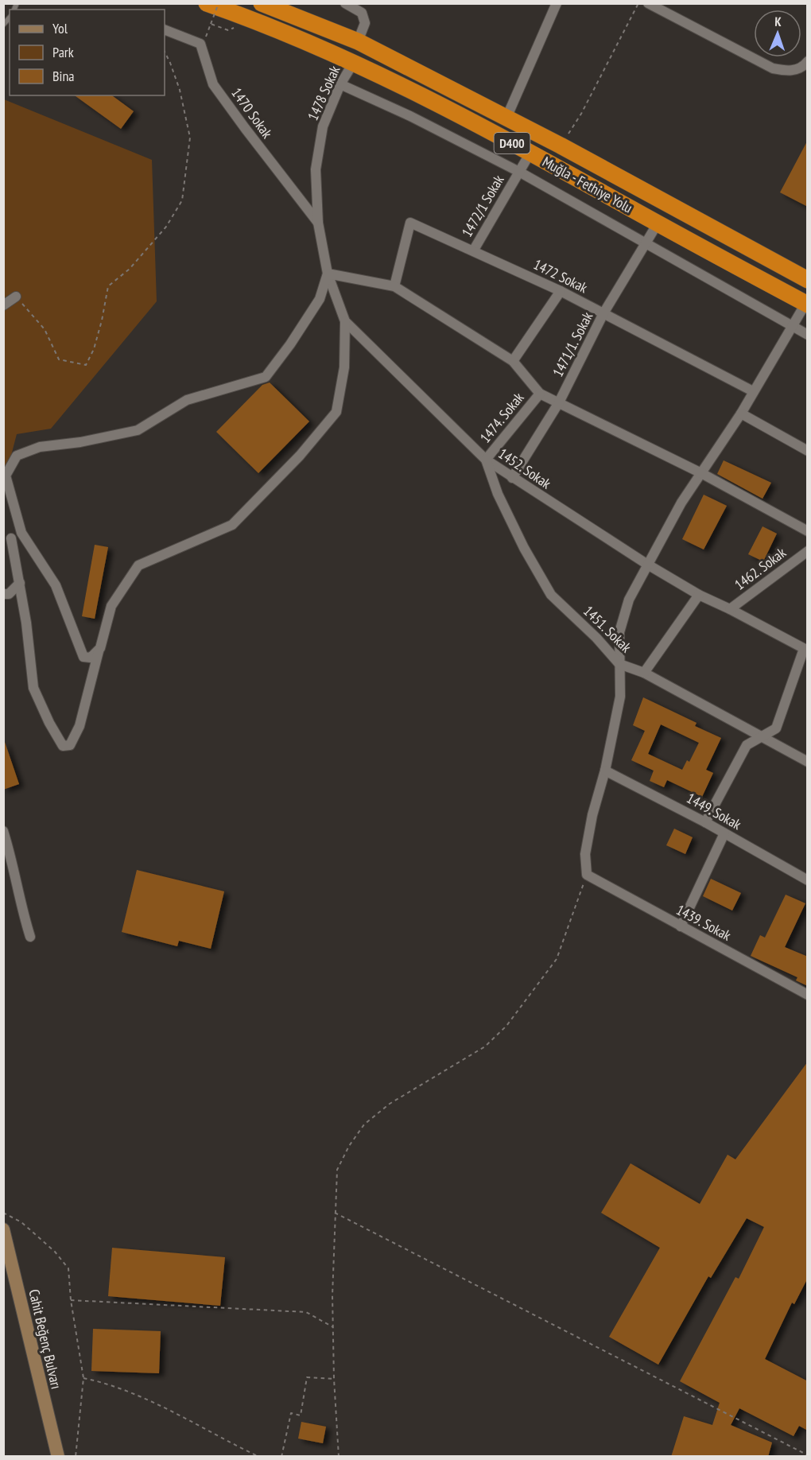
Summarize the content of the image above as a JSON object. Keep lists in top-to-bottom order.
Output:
{
  "streets": {
    "highway": ["D400", "Muğla - Fethiye Yolu"],
    "main road": ["Cahit Beğenç Bulvarı"],
    "street": [
      "1478 Sokak",
      "1470 Sokak",
      "1472/1 Sokak",
      "1472 Sokak",
      "1471/1. Sokak",
      "1474. Sokak",
      "1452. Sokak",
      "1462. Sokak",
      "1451. Sokak",
      "1449. Sokak",
      "1439. Sokak"
    ]
  },
  "crossings": [
    ["1478 Sokak", "1470 Sokak"],
    ["1478 Sokak", "Muğla - Fethiye Yolu"],
    ["1478 Sokak", "1452. Sokak"],
    ["1470 Sokak", "1452. Sokak"],
    ["Muğla - Fethiye Yolu", "1472/1 Sokak"],
    ["Muğla - Fethiye Yolu", "1471/1. Sokak"],
    ["1472/1 Sokak", "1472 Sokak"],
    ["1472 Sokak", "1471/1. Sokak"],
    ["1471/1. Sokak", "1452. Sokak"],
    ["1474. Sokak", "1452. Sokak"],
    ["1474. Sokak", "1451. Sokak"],
    ["1452. Sokak", "1462. Sokak"],
    ["1452. Sokak", "1451. Sokak"]
  ],
  "legend": ["Yol", "Park", "Bina"],
  "north": "top"
}
